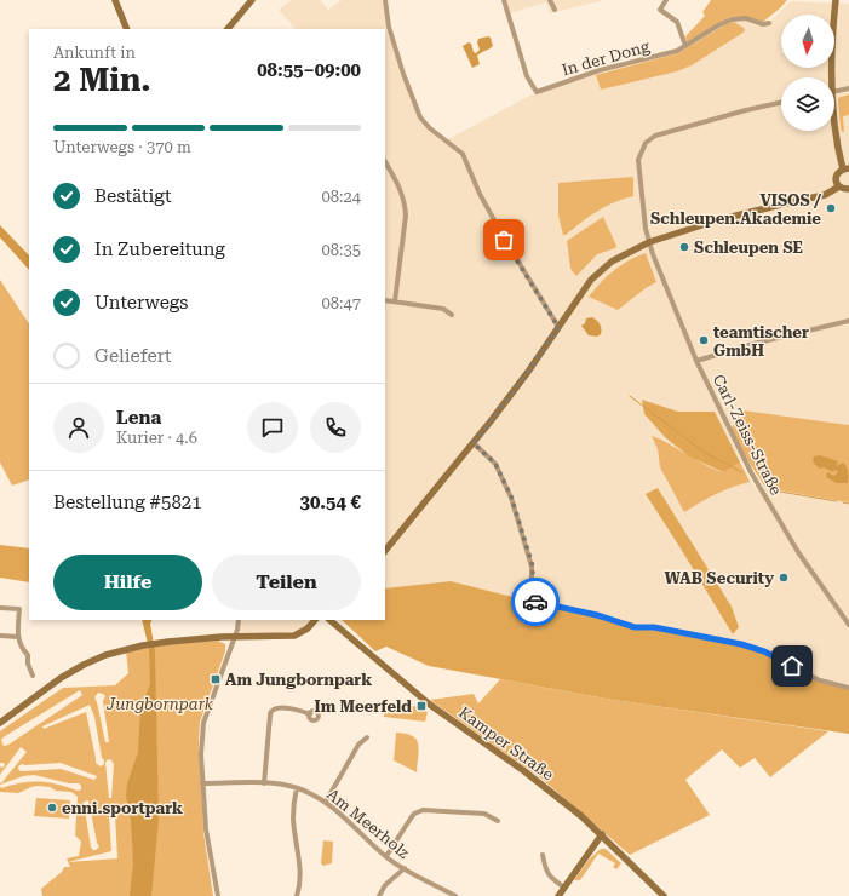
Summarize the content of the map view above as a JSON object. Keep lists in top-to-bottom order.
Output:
{
  "streets": {
    "street": [
      "In der Dong",
      "Carl-Zeiss-Straße",
      "Kamper Straße",
      "Am Meerholz"
    ]
  },
  "parks": ["Jungbornpark"],
  "places": {
    "other": [
      "VISOS / Schleupen.Akademie",
      "Schleupen SE",
      "teamtischer GmbH",
      "WAB Security",
      "enni.sportpark"
    ],
    "transit": ["Am Jungbornpark", "Im Meerfeld"]
  },
  "north": "bottom",
  "page": {
    "heading": ["2 Min.", "Ankunft in", "08:55–09:00"],
    "panel": [
      "Lena",
      "Kurier · 4.6",
      "Bestellung #5821",
      "30.54 €"
    ],
    "bar": "Unterwegs · 370 m",
    "list": [
      ["Bestätigt", "08:24"],
      ["In Zubereitung", "08:35"],
      ["Unterwegs", "08:47"],
      "Geliefert"
    ],
    "buttons": ["Hilfe", "Teilen"]
  }
}
